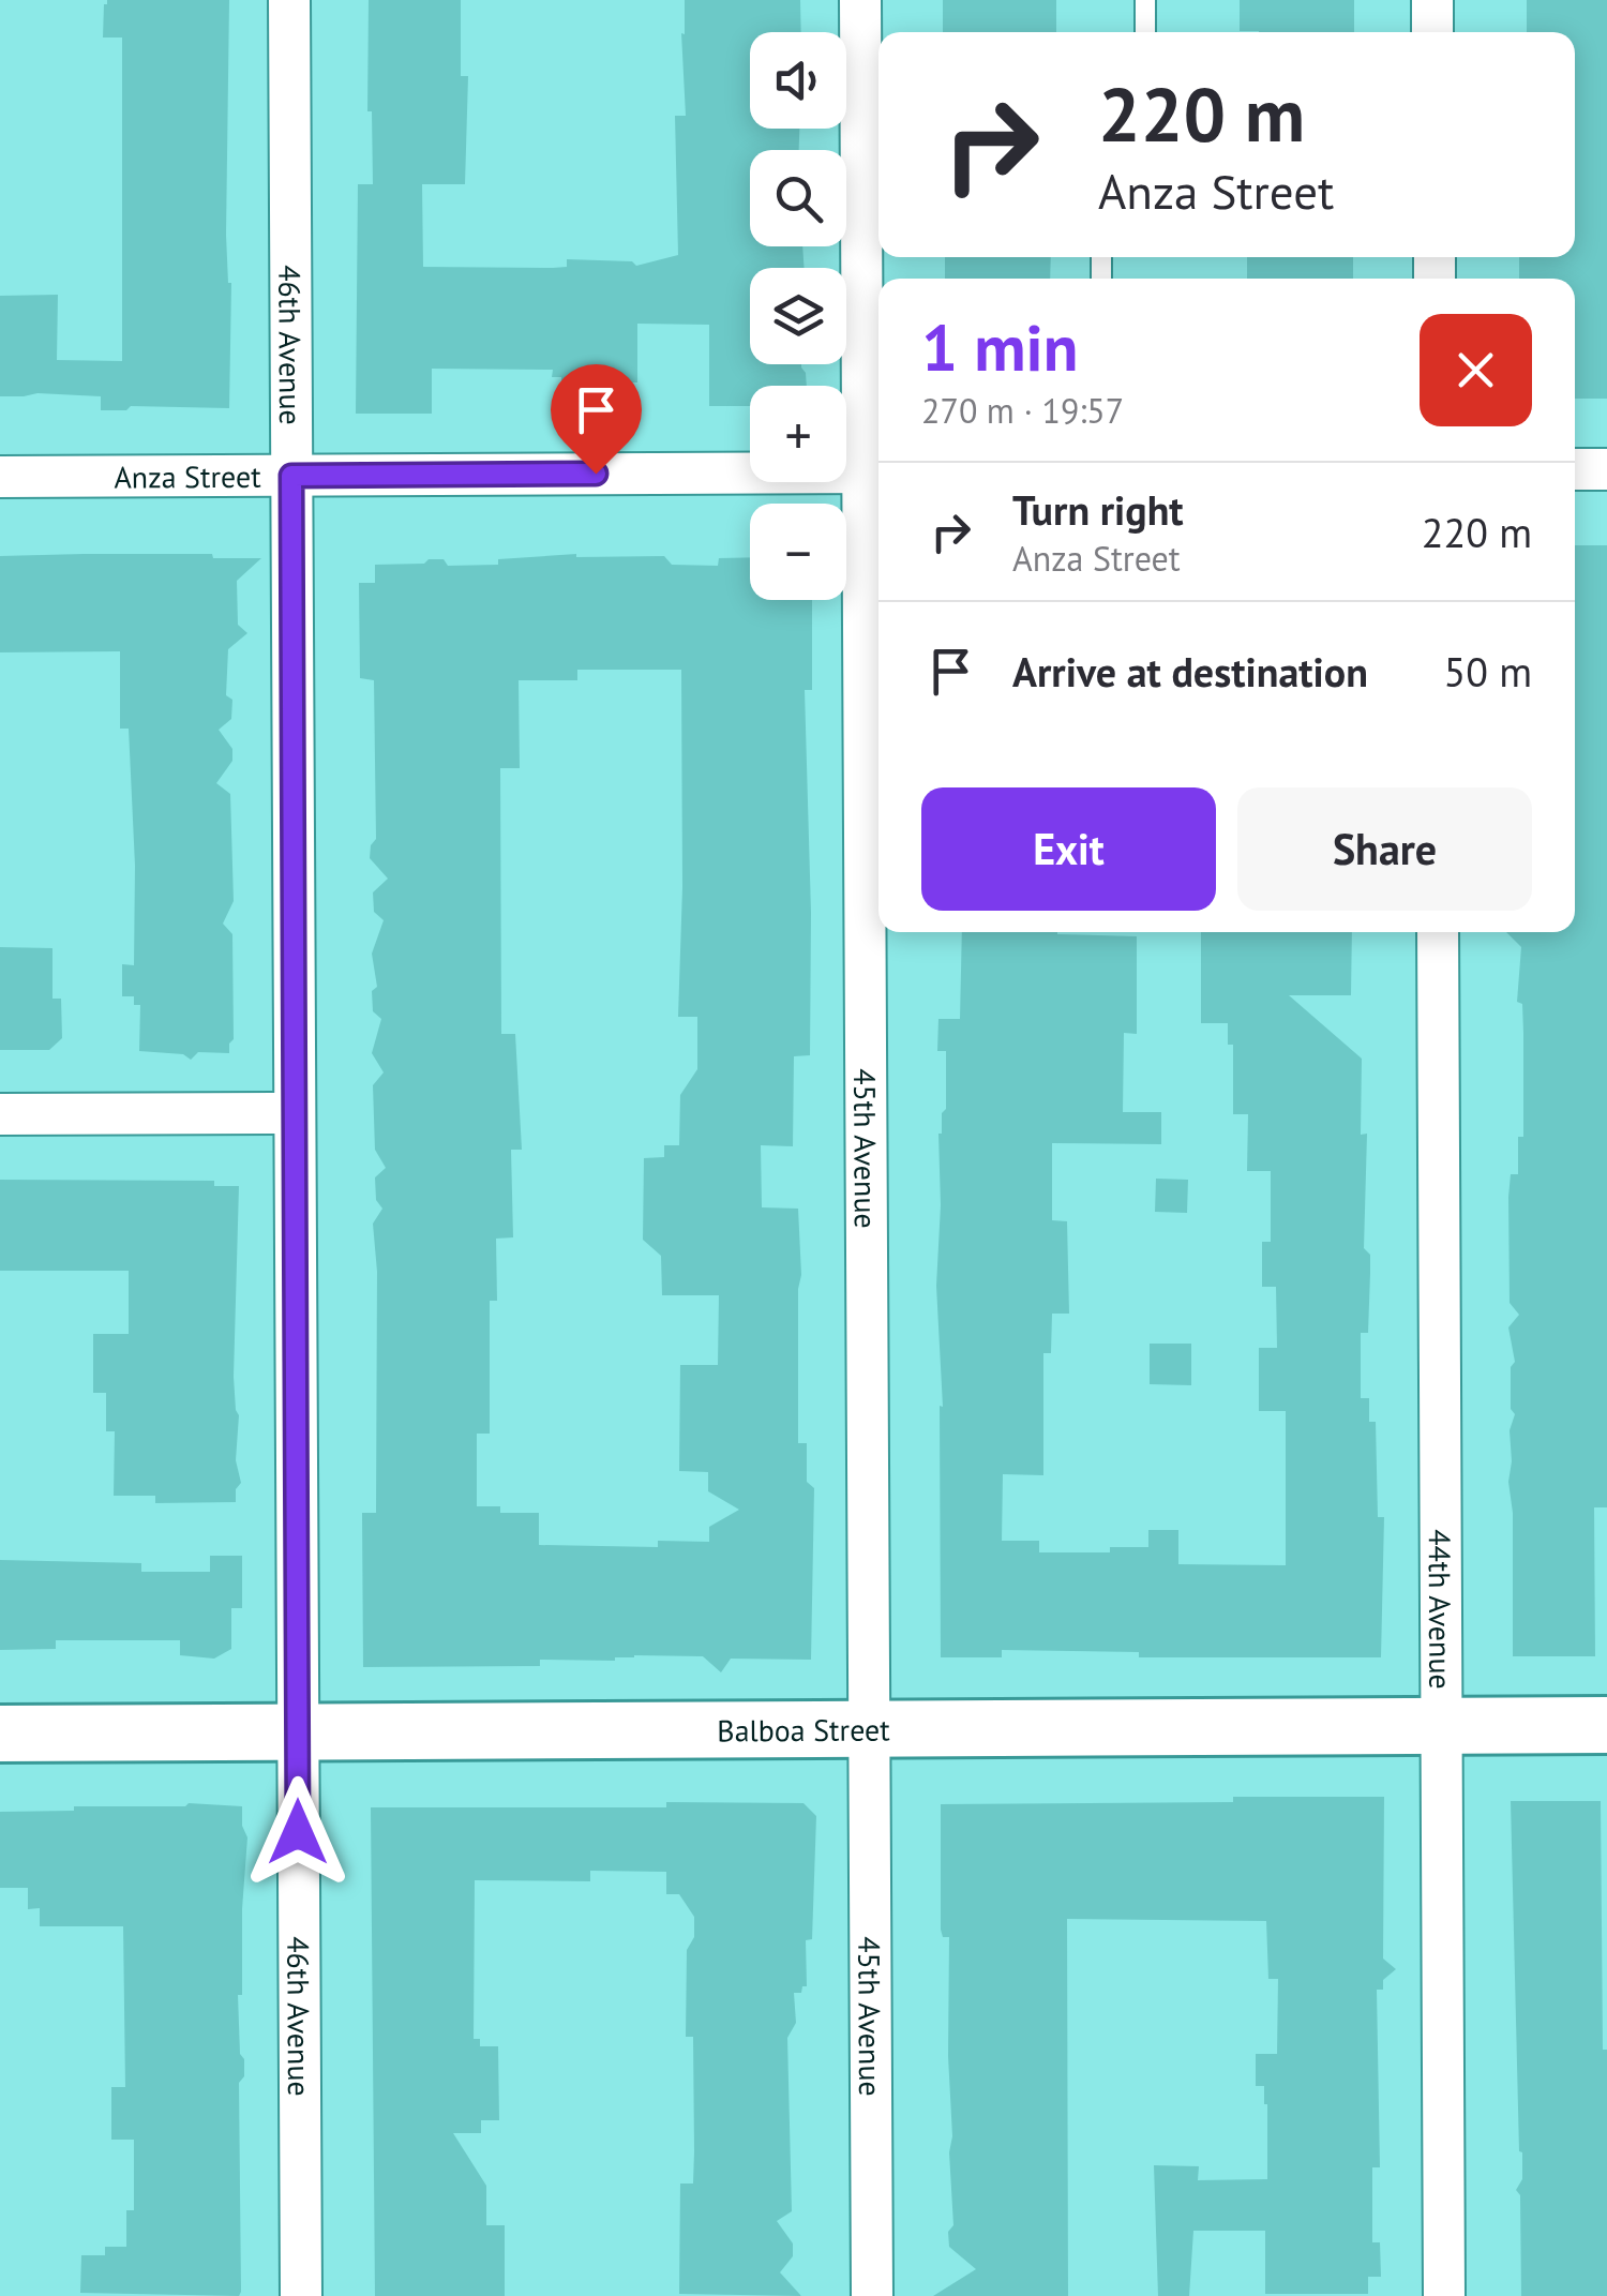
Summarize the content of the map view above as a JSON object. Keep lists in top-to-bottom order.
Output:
{
  "streets": {
    "street": [
      "46th Avenue",
      "Anza Street",
      "45th Avenue",
      "44th Avenue",
      "Balboa Street"
    ]
  },
  "crossings": [
    ["46th Avenue", "Anza Street"],
    ["46th Avenue", "Balboa Street"],
    ["Anza Street", "45th Avenue"],
    ["45th Avenue", "Balboa Street"],
    ["44th Avenue", "Balboa Street"]
  ],
  "page": {
    "map_buttons": ["+", "−"],
    "turn": ["220 m", "Anza Street"],
    "heading": ["1 min", "270 m · 19:57"],
    "list": [
      {
        "name": "Turn right",
        "note": "Anza Street",
        "value": "220 m"
      },
      {
        "name": "Arrive at destination",
        "value": "50 m"
      }
    ],
    "buttons": ["Exit", "Share"]
  }
}
